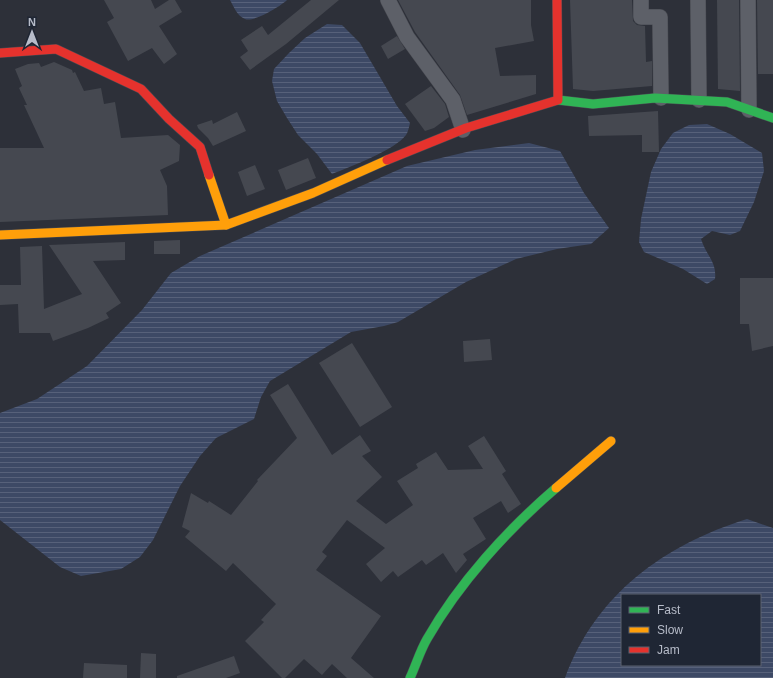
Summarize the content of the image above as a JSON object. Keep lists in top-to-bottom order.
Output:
{
  "legend": ["Fast", "Slow", "Jam"],
  "north": "top"
}
